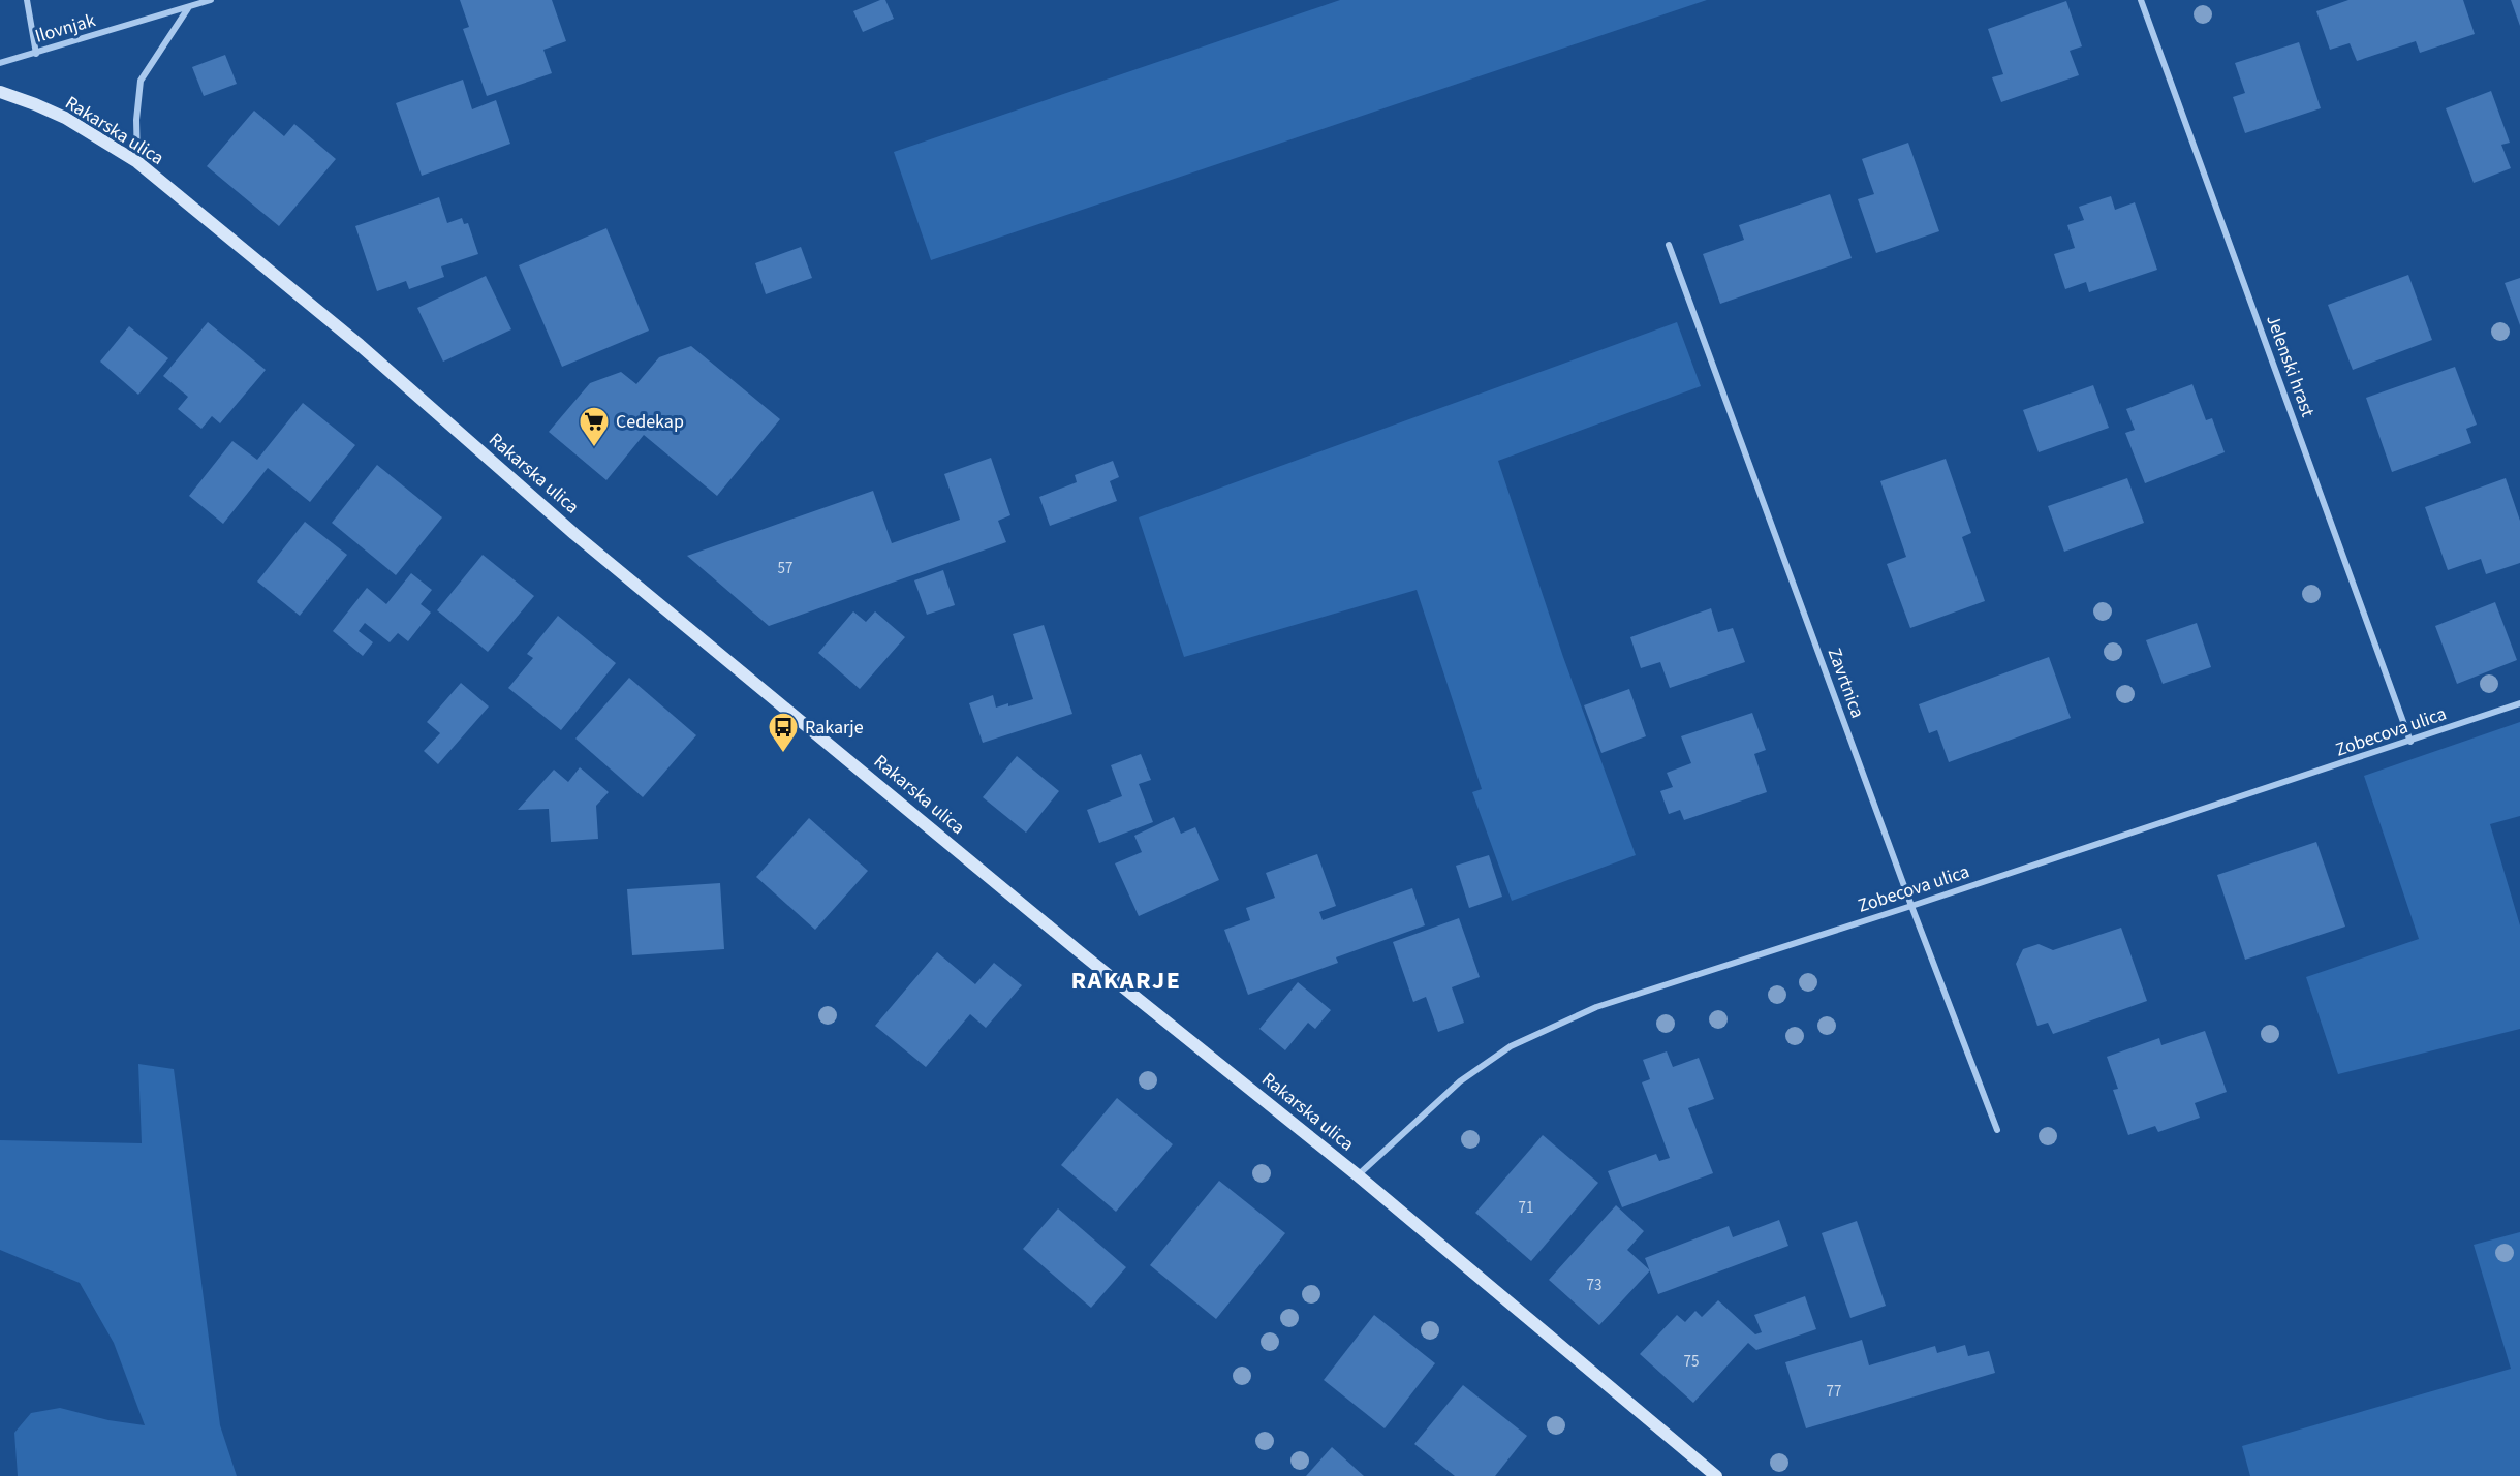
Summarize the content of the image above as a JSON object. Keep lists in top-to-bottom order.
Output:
{
  "streets": {
    "main road": ["Rakarska ulica"],
    "street": [
      "Ilovnjak",
      "Jelenski hrast",
      "Zavrtnica",
      "Zobecova ulica"
    ]
  },
  "crossings": [
    ["Rakarska ulica", "Zobecova ulica"],
    ["Jelenski hrast", "Zobecova ulica"],
    ["Zavrtnica", "Zobecova ulica"]
  ],
  "districts": ["RAKARJE"],
  "places": {
    "supermarket": ["Cedekap"],
    "bus stop": ["Rakarje"]
  },
  "house_numbers": [
    "57",
    "71",
    "73",
    "75",
    "77"
  ]
}
